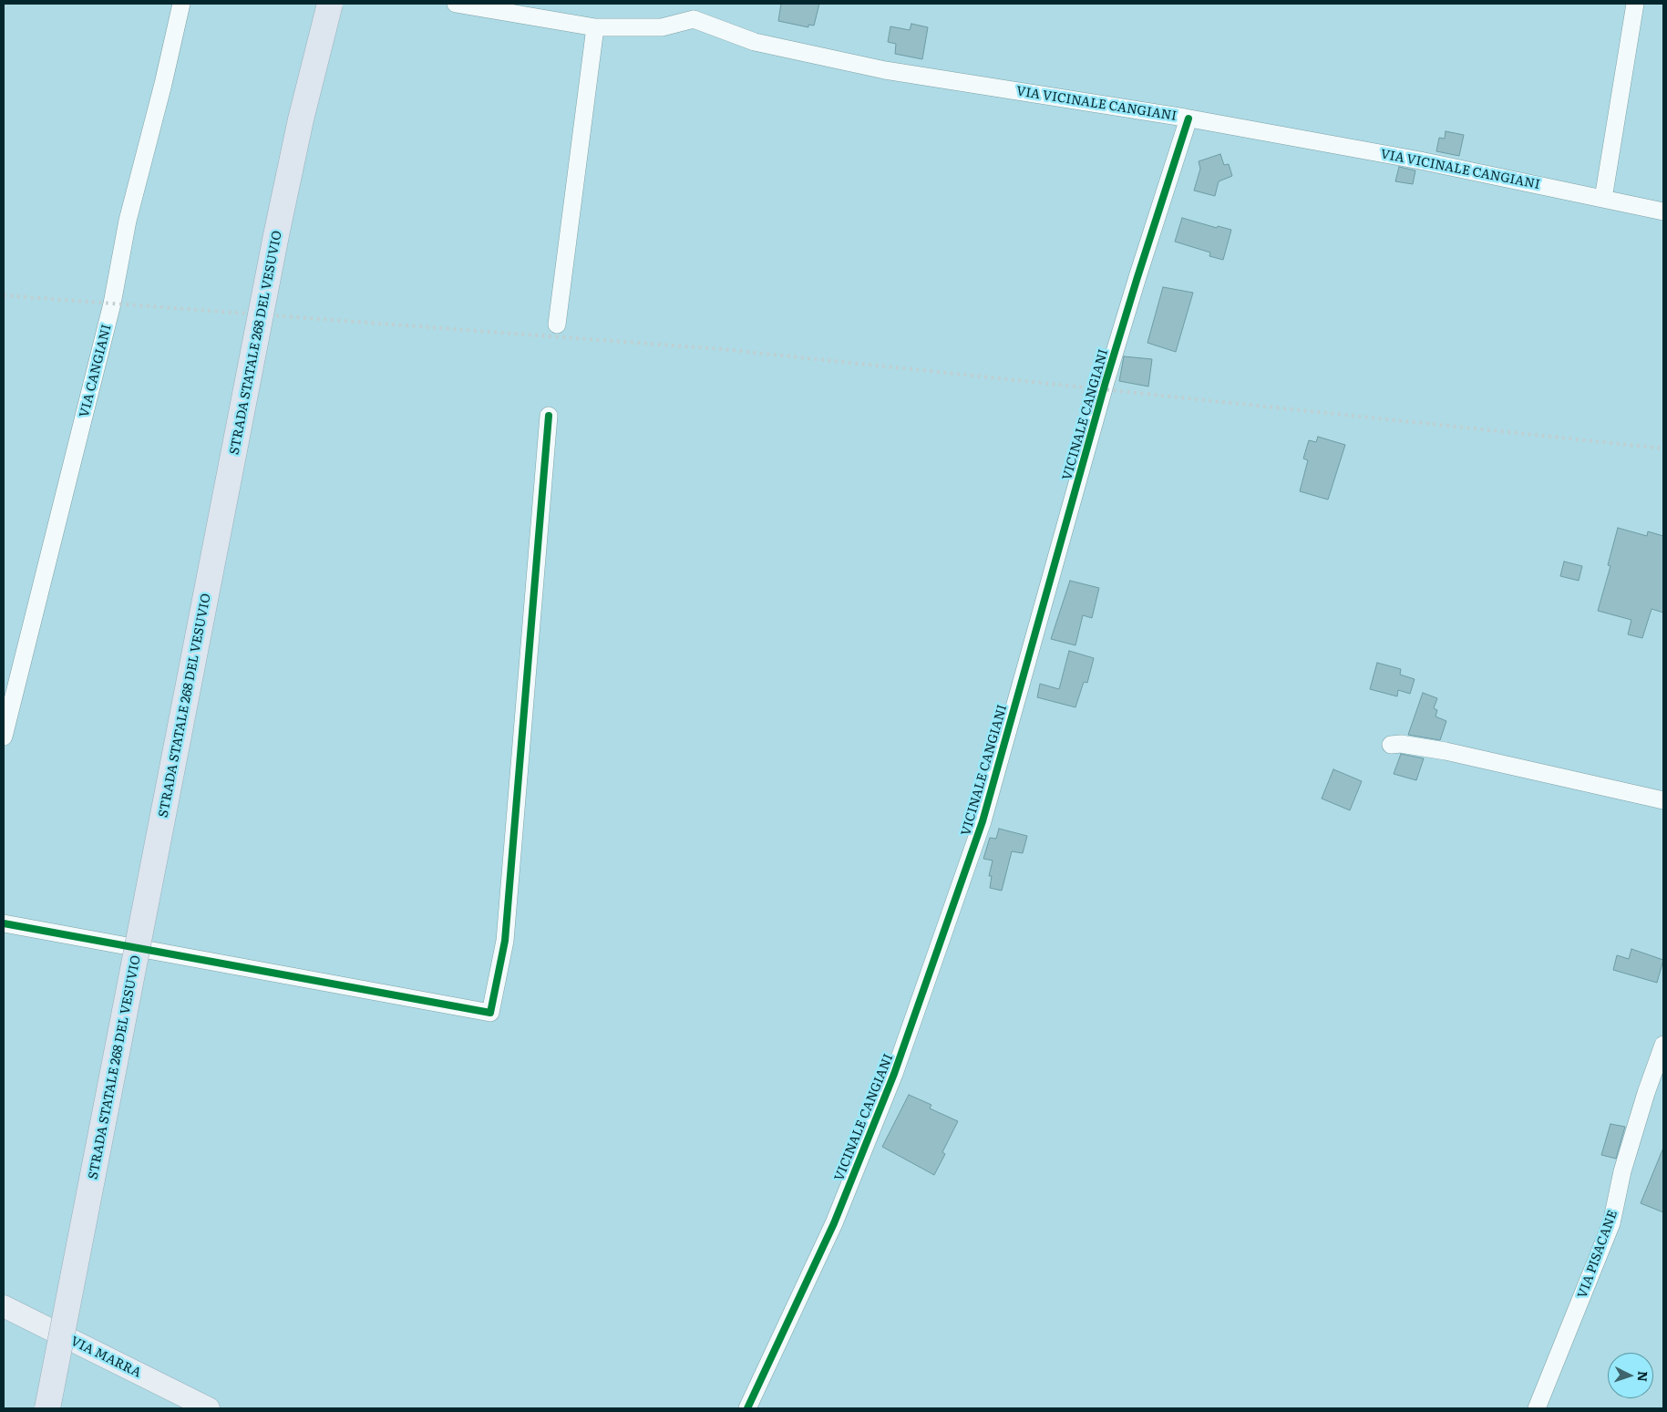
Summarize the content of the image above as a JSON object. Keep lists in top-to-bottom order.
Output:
{
  "streets": {
    "highway": ["STRADA STATALE 268 DEL VESUVIO"],
    "main road": ["VIA MARRA"],
    "street": [
      "VIA VICINALE CANGIANI",
      "VIA CANGIANI",
      "VICINALE CANGIANI",
      "VIA PISACANE"
    ]
  },
  "crossings": [
    ["VIA VICINALE CANGIANI", "VICINALE CANGIANI"]
  ],
  "north": "right"
}
